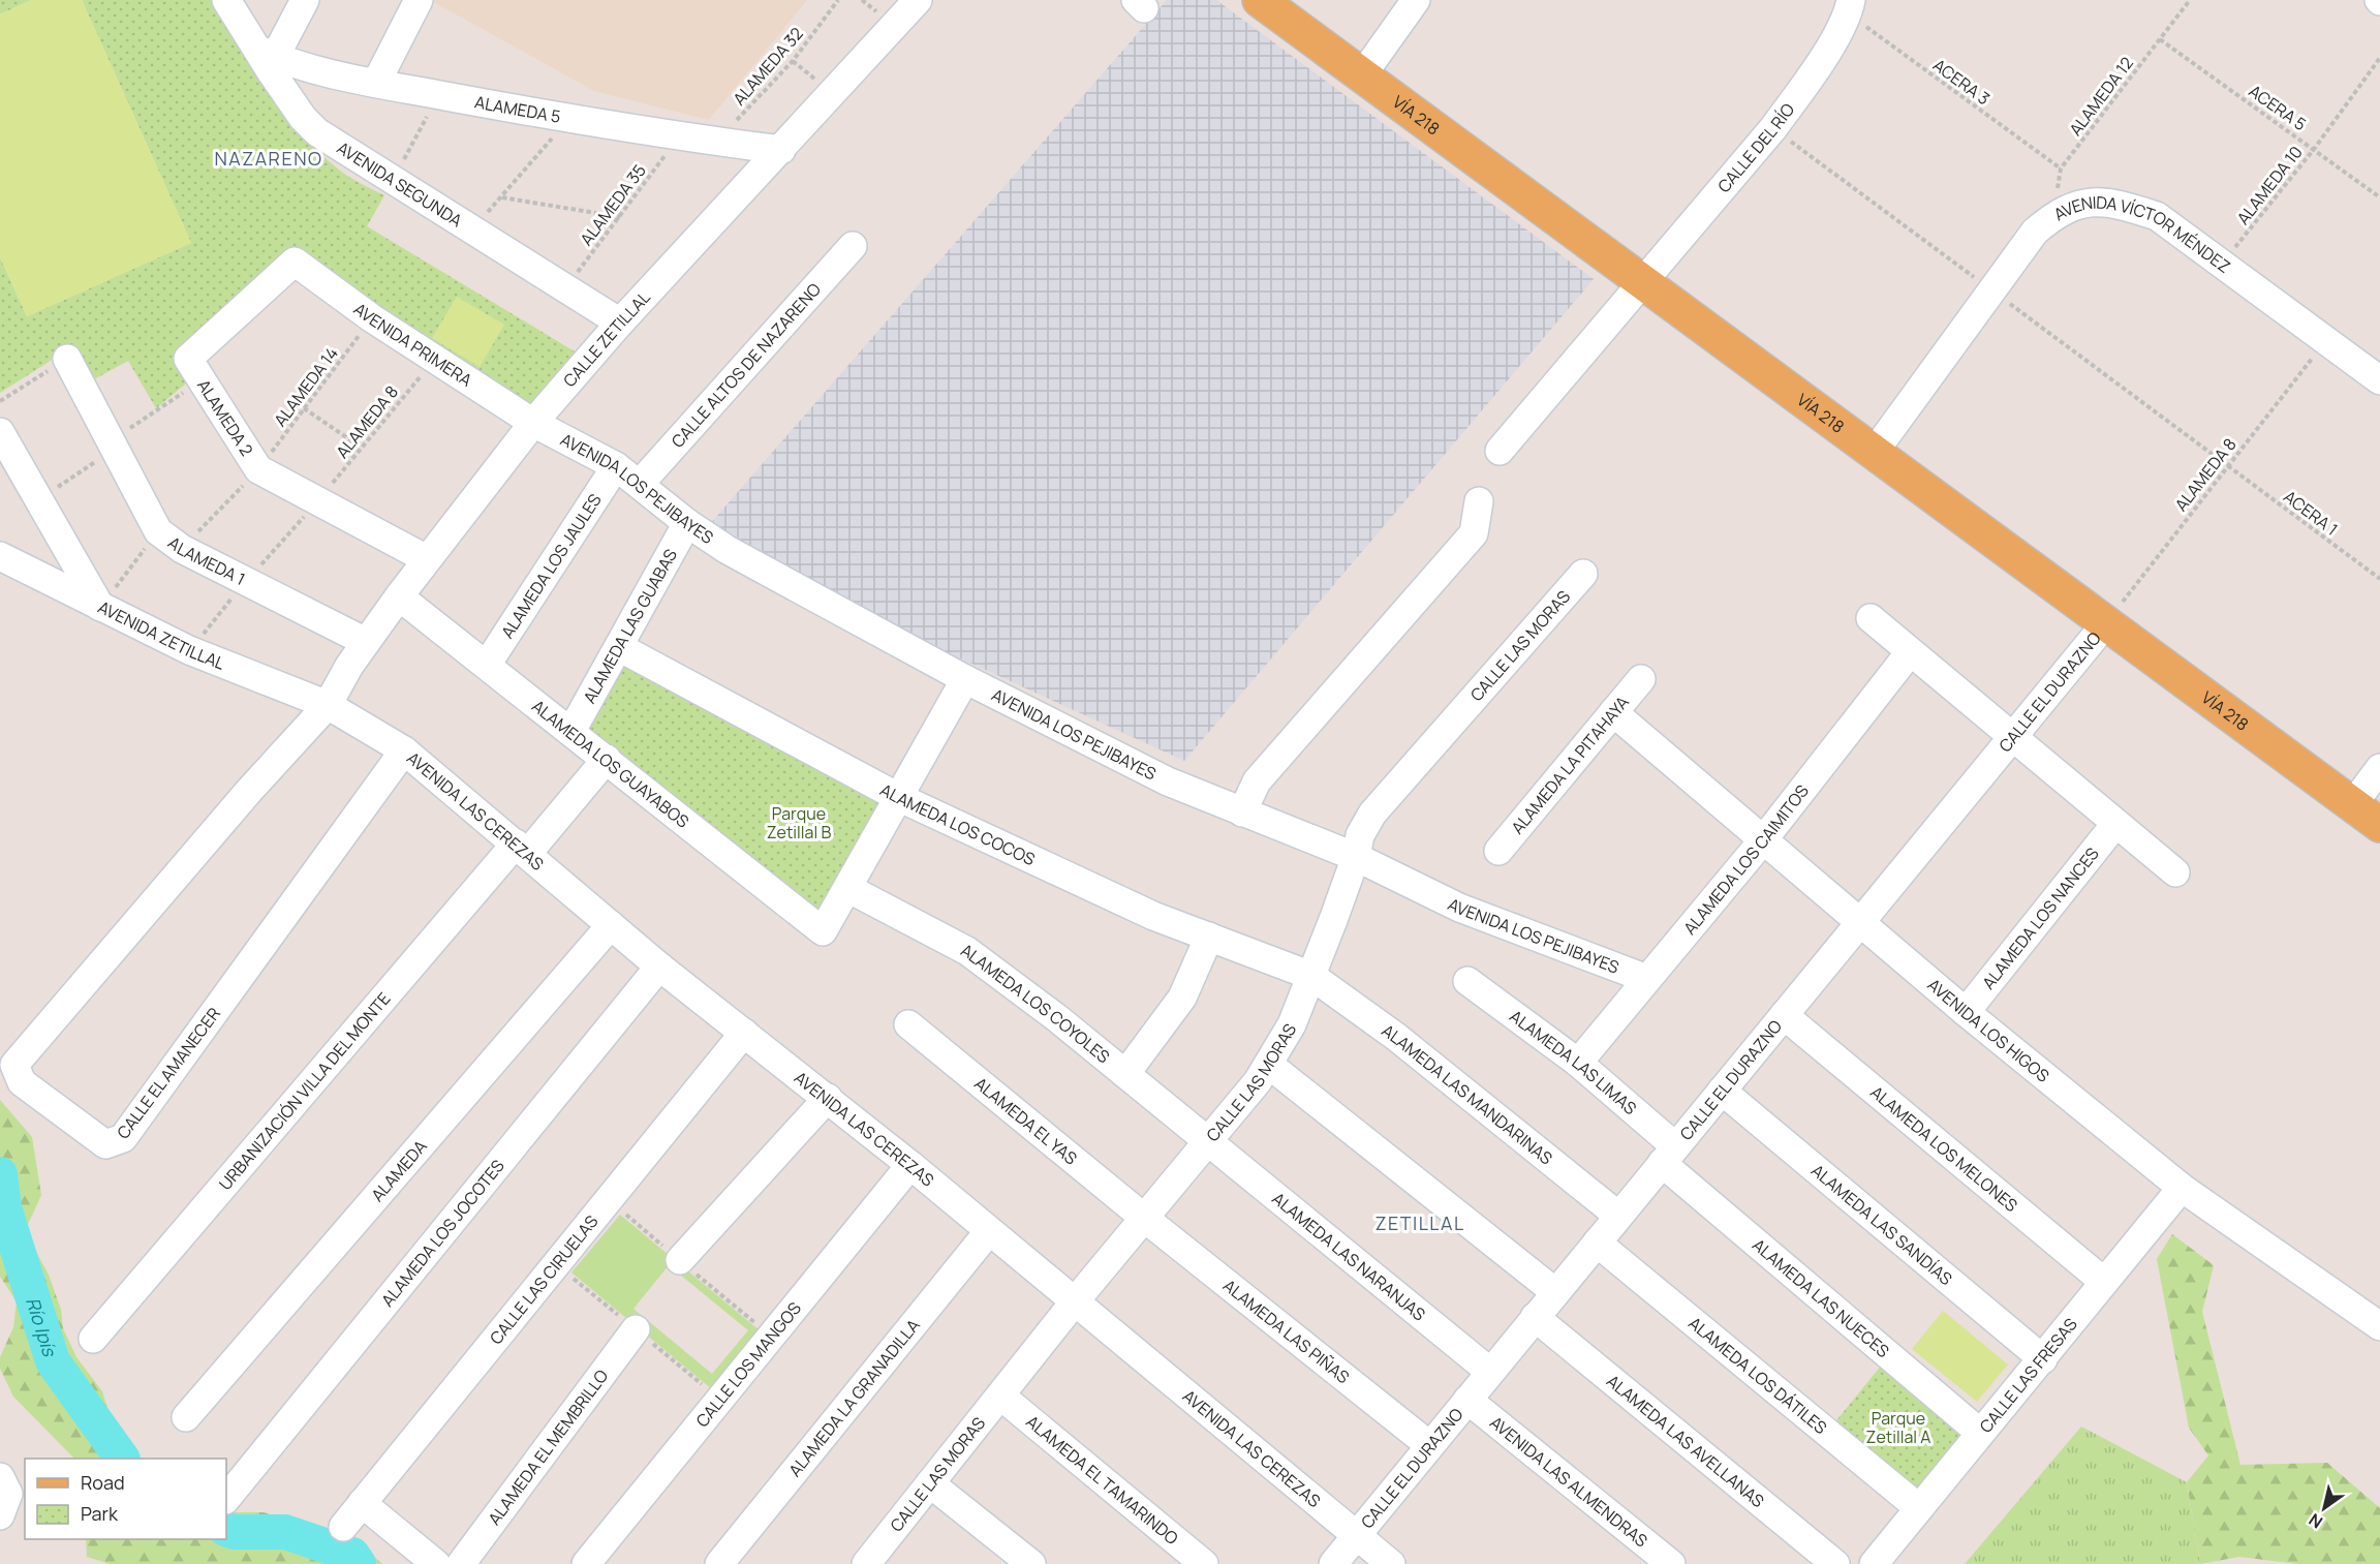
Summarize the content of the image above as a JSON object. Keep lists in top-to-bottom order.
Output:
{
  "streets": {
    "main road": ["VÍA 218"],
    "street": [
      "ALAMEDA 5",
      "CALLE DEL RÍO",
      "AVENIDA SEGUNDA",
      "AVENIDA VÍCTOR MÉNDEZ",
      "CALLE ZETILLAL",
      "AVENIDA PRIMERA",
      "CALLE ALTOS DE NAZARENO",
      "ALAMEDA 2",
      "AVENIDA LOS PEJIBAYES",
      "ALAMEDA 1",
      "ALAMEDA LOS JAULES",
      "ALAMEDA LAS GUABAS",
      "AVENIDA ZETILLAL",
      "CALLE LAS MORAS",
      "CALLE EL DURAZNO",
      "ALAMEDA LOS GUAYABOS",
      "ALAMEDA LA PITAHAYA",
      "AVENIDA LAS CEREZAS",
      "ALAMEDA LOS COCOS",
      "ALAMEDA LOS CAIMITOS",
      "ALAMEDA LOS NANCES",
      "ALAMEDA LOS COYOLES",
      "AVENIDA LOS HIGOS",
      "ALAMEDA LAS LIMAS",
      "CALLE EL AMANECER",
      "URBANIZACIÓN VILLA DEL MONTE",
      "ALAMEDA LAS MANDARINAS",
      "ALAMEDA EL YAS",
      "ALAMEDA LOS MELONES",
      "ALAMEDA",
      "ALAMEDA LAS SANDÍAS",
      "ALAMEDA LOS JOCOTES",
      "ALAMEDA LAS NARANJAS",
      "CALLE LAS CIRUELAS",
      "ALAMEDA LAS NUECES",
      "ALAMEDA LAS PIÑAS",
      "CALLE LOS MANGOS",
      "ALAMEDA LOS DÁTILES",
      "CALLE LAS FRESAS",
      "ALAMEDA LA GRANADILLA",
      "ALAMEDA LAS AVELLANAS",
      "ALAMEDA EL MEMBRILLO",
      "ALAMEDA EL TAMARINDO",
      "AVENIDA LAS ALMENDRAS"
    ],
    "path": [
      "ALAMEDA 32",
      "ACERA 3",
      "ALAMEDA 12",
      "ACERA 5",
      "ALAMEDA 10",
      "ALAMEDA 35",
      "ALAMEDA 14",
      "ALAMEDA 8",
      "ACERA 1"
    ]
  },
  "crossings": [
    ["ALAMEDA 32", "ALAMEDA 5"],
    ["ACERA 3", "ALAMEDA 12"],
    ["ACERA 3", "CALLE DEL RÍO"],
    ["ALAMEDA 12", "ACERA 5"],
    ["ALAMEDA 12", "AVENIDA VÍCTOR MÉNDEZ"],
    ["ACERA 5", "ALAMEDA 10"],
    ["ALAMEDA 5", "AVENIDA SEGUNDA"],
    ["ALAMEDA 5", "ALAMEDA 35"],
    ["ALAMEDA 5", "CALLE ZETILLAL"],
    ["VÍA 218", "CALLE DEL RÍO"],
    ["VÍA 218", "AVENIDA VÍCTOR MÉNDEZ"],
    ["VÍA 218", "ALAMEDA 8"],
    ["VÍA 218", "CALLE EL DURAZNO"],
    ["AVENIDA SEGUNDA", "ALAMEDA 35"],
    ["AVENIDA SEGUNDA", "CALLE ZETILLAL"],
    ["ALAMEDA 10", "AVENIDA VÍCTOR MÉNDEZ"],
    ["AVENIDA VÍCTOR MÉNDEZ", "ALAMEDA 8"],
    ["CALLE ZETILLAL", "AVENIDA PRIMERA"],
    ["CALLE ZETILLAL", "ALAMEDA 2"],
    ["CALLE ZETILLAL", "AVENIDA LOS PEJIBAYES"],
    ["CALLE ZETILLAL", "ALAMEDA 1"],
    ["CALLE ZETILLAL", "AVENIDA ZETILLAL"],
    ["CALLE ZETILLAL", "ALAMEDA LOS GUAYABOS"],
    ["CALLE ZETILLAL", "AVENIDA LAS CEREZAS"],
    ["CALLE ZETILLAL", "CALLE EL AMANECER"],
    ["AVENIDA PRIMERA", "ALAMEDA 14"],
    ["AVENIDA PRIMERA", "ALAMEDA 2"],
    ["AVENIDA PRIMERA", "ALAMEDA 8"],
    ["AVENIDA PRIMERA", "AVENIDA LOS PEJIBAYES"],
    ["CALLE ALTOS DE NAZARENO", "AVENIDA LOS PEJIBAYES"],
    ["ALAMEDA 14", "ALAMEDA 2"],
    ["ALAMEDA 2", "ALAMEDA 8"],
    ["ALAMEDA 8", "ACERA 1"],
    ["ALAMEDA 8", "ALAMEDA 1"],
    ["ALAMEDA 8", "CALLE EL DURAZNO"],
    ["AVENIDA LOS PEJIBAYES", "ALAMEDA LOS JAULES"],
    ["AVENIDA LOS PEJIBAYES", "ALAMEDA LAS GUABAS"],
    ["AVENIDA LOS PEJIBAYES", "CALLE LAS MORAS"],
    ["AVENIDA LOS PEJIBAYES", "ALAMEDA LOS CAIMITOS"],
    ["ALAMEDA LOS JAULES", "ALAMEDA LOS GUAYABOS"],
    ["ALAMEDA LAS GUABAS", "ALAMEDA LOS GUAYABOS"],
    ["ALAMEDA LAS GUABAS", "ALAMEDA LOS COCOS"],
    ["AVENIDA ZETILLAL", "AVENIDA LAS CEREZAS"],
    ["AVENIDA ZETILLAL", "CALLE EL AMANECER"],
    ["CALLE LAS MORAS", "AVENIDA LAS CEREZAS"],
    ["CALLE LAS MORAS", "ALAMEDA LOS COCOS"],
    ["CALLE LAS MORAS", "ALAMEDA LOS COYOLES"],
    ["CALLE LAS MORAS", "ALAMEDA LAS MANDARINAS"],
    ["CALLE LAS MORAS", "ALAMEDA EL YAS"],
    ["CALLE LAS MORAS", "ALAMEDA LAS NARANJAS"],
    ["CALLE LAS MORAS", "ALAMEDA LAS PIÑAS"],
    ["CALLE LAS MORAS", "ALAMEDA EL TAMARINDO"],
    ["CALLE EL DURAZNO", "AVENIDA LAS CEREZAS"],
    ["CALLE EL DURAZNO", "AVENIDA LOS HIGOS"],
    ["CALLE EL DURAZNO", "ALAMEDA LAS LIMAS"],
    ["CALLE EL DURAZNO", "ALAMEDA LAS MANDARINAS"],
    ["CALLE EL DURAZNO", "ALAMEDA LOS MELONES"],
    ["CALLE EL DURAZNO", "ALAMEDA LAS SANDÍAS"],
    ["CALLE EL DURAZNO", "ALAMEDA LAS NARANJAS"],
    ["CALLE EL DURAZNO", "ALAMEDA LAS NUECES"],
    ["CALLE EL DURAZNO", "ALAMEDA LAS PIÑAS"],
    ["CALLE EL DURAZNO", "ALAMEDA LOS DÁTILES"],
    ["CALLE EL DURAZNO", "ALAMEDA LAS AVELLANAS"],
    ["CALLE EL DURAZNO", "AVENIDA LAS ALMENDRAS"],
    ["ALAMEDA LOS GUAYABOS", "ALAMEDA LOS COYOLES"],
    ["ALAMEDA LOS GUAYABOS", "URBANIZACIÓN VILLA DEL MONTE"],
    ["ALAMEDA LA PITAHAYA", "AVENIDA LOS HIGOS"],
    ["AVENIDA LAS CEREZAS", "CALLE EL AMANECER"],
    ["AVENIDA LAS CEREZAS", "URBANIZACIÓN VILLA DEL MONTE"],
    ["AVENIDA LAS CEREZAS", "ALAMEDA"],
    ["AVENIDA LAS CEREZAS", "ALAMEDA LOS JOCOTES"],
    ["AVENIDA LAS CEREZAS", "CALLE LAS CIRUELAS"],
    ["AVENIDA LAS CEREZAS", "CALLE LOS MANGOS"],
    ["AVENIDA LAS CEREZAS", "ALAMEDA LA GRANADILLA"],
    ["ALAMEDA LOS COCOS", "ALAMEDA LAS MANDARINAS"],
    ["ALAMEDA LOS CAIMITOS", "AVENIDA LOS HIGOS"],
    ["ALAMEDA LOS CAIMITOS", "ALAMEDA LAS LIMAS"],
    ["ALAMEDA LOS NANCES", "AVENIDA LOS HIGOS"],
    ["ALAMEDA LOS COYOLES", "ALAMEDA LAS NARANJAS"],
    ["AVENIDA LOS HIGOS", "CALLE LAS FRESAS"],
    ["ALAMEDA LAS LIMAS", "ALAMEDA LAS NUECES"],
    ["ALAMEDA EL YAS", "ALAMEDA LAS PIÑAS"],
    ["ALAMEDA LOS MELONES", "CALLE LAS FRESAS"],
    ["ALAMEDA LAS SANDÍAS", "CALLE LAS FRESAS"],
    ["ALAMEDA LAS NUECES", "CALLE LAS FRESAS"],
    ["ALAMEDA LOS DÁTILES", "CALLE LAS FRESAS"]
  ],
  "districts": ["NAZARENO", "ZETILLAL"],
  "water": ["Río Ipís"],
  "parks": ["Parque Zetillal B", "Parque Zetillal A"],
  "legend": ["Road", "Park"],
  "north": "bottom left"
}
